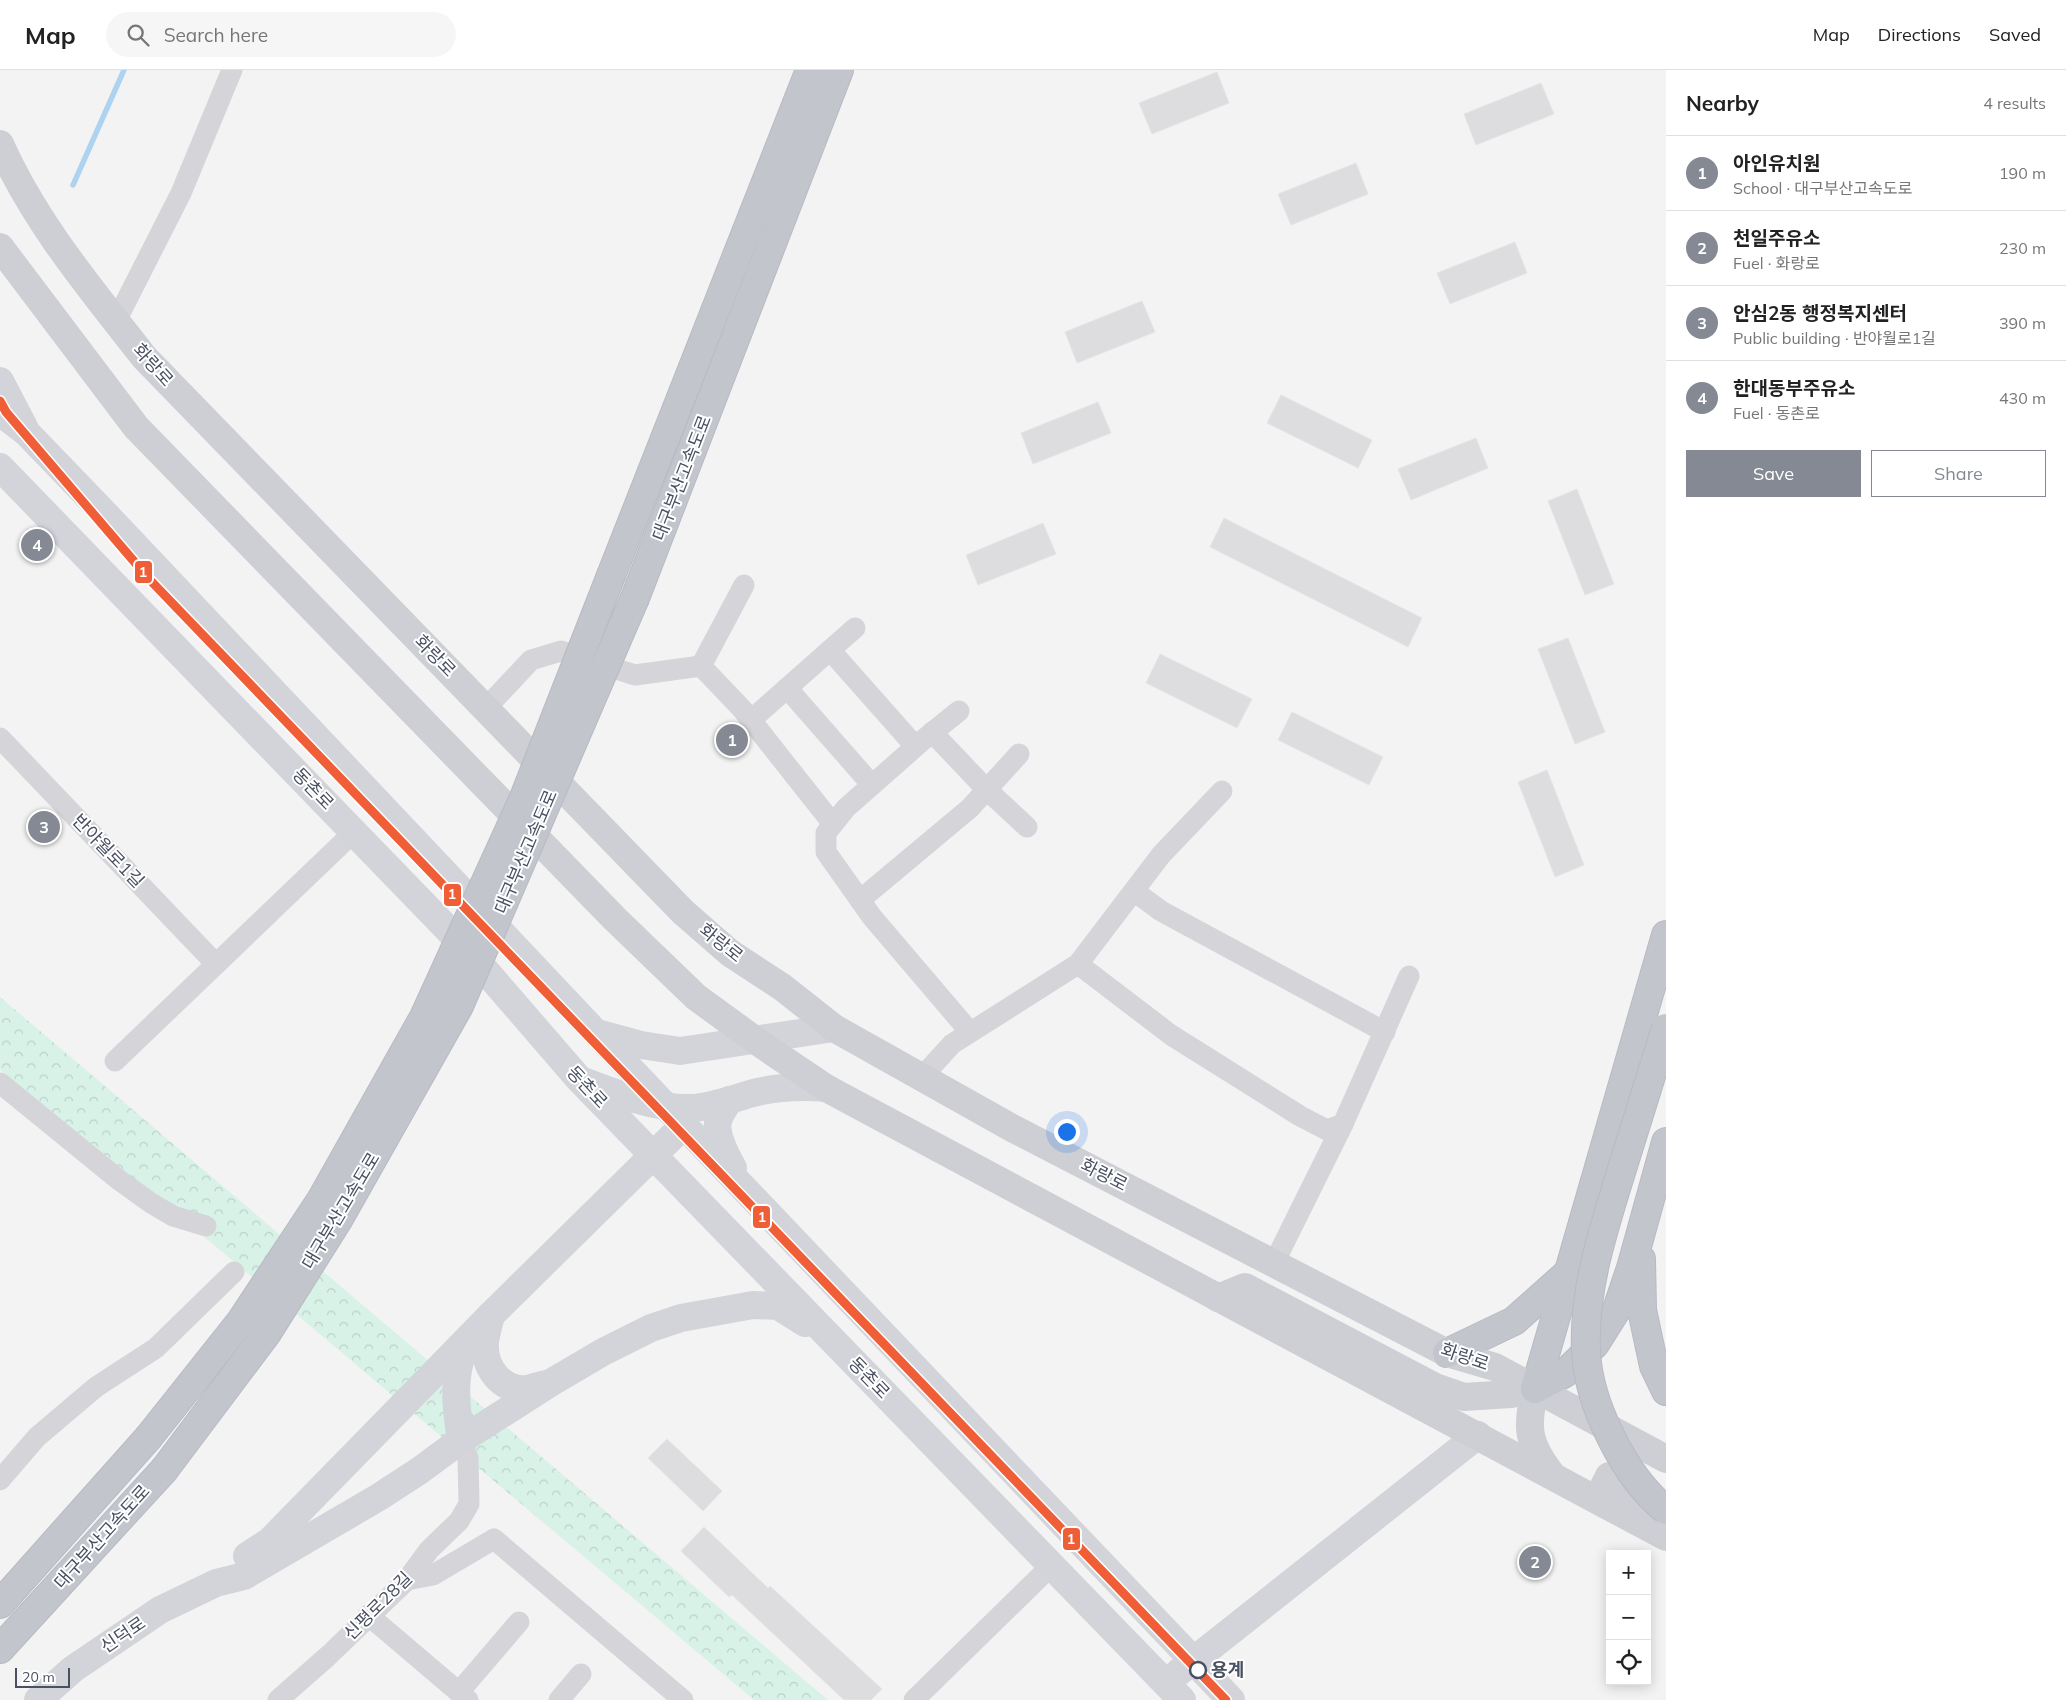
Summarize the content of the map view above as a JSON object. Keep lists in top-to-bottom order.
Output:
{
  "streets": {
    "highway": ["대구부산고속도로"],
    "main road": ["화랑로", "동촌로", "신덕로"],
    "street": ["반야월로1길", "신평로28길"]
  },
  "places": ["용계"],
  "lines": ["transit line 1"],
  "scale_bar": "20 m",
  "page": {
    "header": "Map",
    "search": "Search here",
    "nav": ["Map", "Directions", "Saved"],
    "heading": ["Nearby", "4 results"],
    "list": [
      {
        "mark": "1",
        "name": "아인유치원",
        "note": "School · 대구부산고속도로",
        "value": "190 m"
      },
      {
        "mark": "2",
        "name": "천일주유소",
        "note": "Fuel · 화랑로",
        "value": "230 m"
      },
      {
        "mark": "3",
        "name": "안심2동 행정복지센터",
        "note": "Public building · 반야월로1길",
        "value": "390 m"
      },
      {
        "mark": "4",
        "name": "한대동부주유소",
        "note": "Fuel · 동촌로",
        "value": "430 m"
      }
    ],
    "buttons": ["Save", "Share"],
    "pins": [
      "4",
      "1",
      "3",
      "2"
    ],
    "map_buttons": ["+", "−"],
    "scale": "20 m"
  }
}
